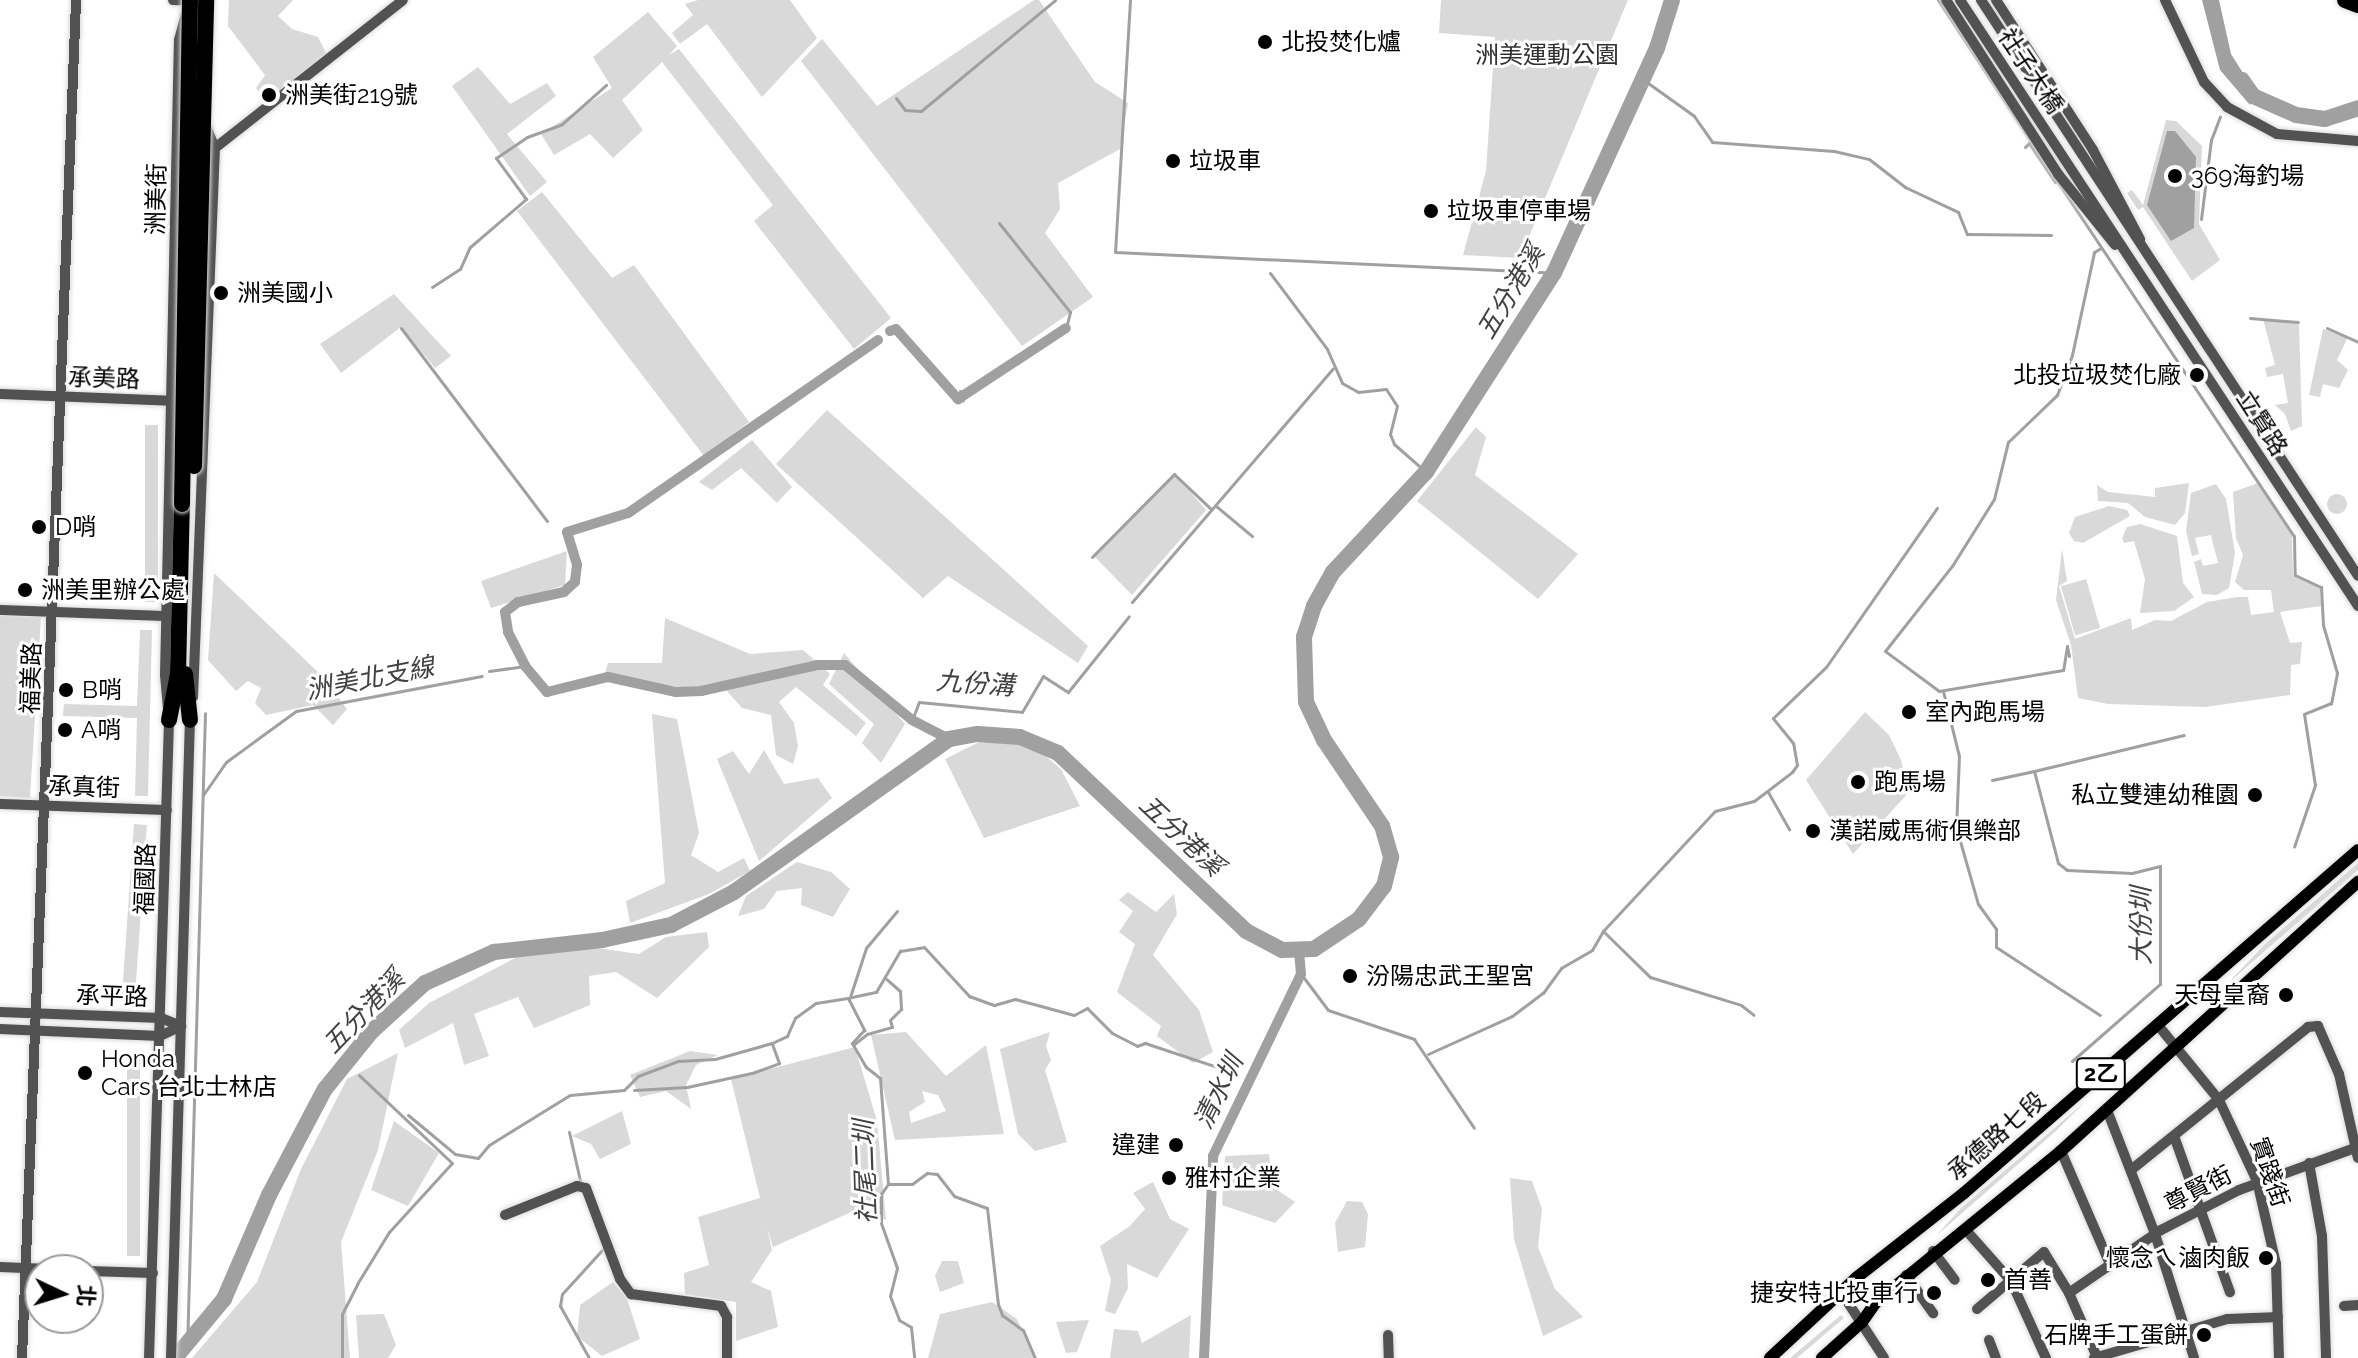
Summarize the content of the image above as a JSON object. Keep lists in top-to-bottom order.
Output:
{
  "streets": {
    "main road": ["2乙", "承德路七段"],
    "street": [
      "社子大橋",
      "洲美街",
      "承美路",
      "立賢路",
      "福美路",
      "承真街",
      "福國路",
      "承平路",
      "實踐街",
      "尊賢街"
    ]
  },
  "crossings": [
    ["社子大橋", "立賢路"],
    ["洲美街", "承美路"],
    ["洲美街", "福國路"],
    ["承美路", "福美路"],
    ["承美路", "福國路"],
    ["福美路", "承真街"],
    ["福美路", "承平路"],
    ["承真街", "福國路"],
    ["福國路", "承平路"],
    ["2乙", "實踐街"],
    ["承德路七段", "實踐街"],
    ["實踐街", "尊賢街"]
  ],
  "water": [
    "五分港溪",
    "洲美北支線",
    "九份溝",
    "大份圳",
    "清水圳",
    "社尾二圳"
  ],
  "parks": ["洲美運動公園"],
  "places": [
    "北投焚化爐",
    "洲美街219號",
    "垃圾車",
    "369海釣場",
    "垃圾車停車場",
    "洲美國小",
    "北投垃圾焚化廠",
    "D哨",
    "洲美里辦公處",
    "B哨",
    "室內跑馬場",
    "A哨",
    "跑馬場",
    "私立雙連幼稚園",
    "漢諾威馬術俱樂部",
    "汾陽忠武王聖宮",
    "天母皇裔",
    "Honda Cars 台北士林店",
    "違建",
    "雅村企業",
    "懷念ㄟ滷肉飯",
    "首善",
    "捷安特北投車行",
    "石牌手工蛋餅"
  ],
  "north": "right"
}
